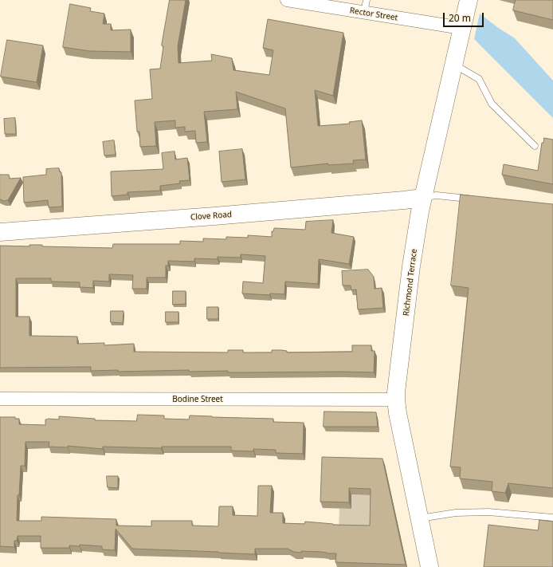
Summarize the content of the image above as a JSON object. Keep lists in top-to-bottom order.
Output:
{
  "streets": {
    "main road": ["Clove Road", "Richmond Terrace"],
    "street": ["Rector Street", "Bodine Street"]
  },
  "crossings": [
    ["Rector Street", "Richmond Terrace"],
    ["Clove Road", "Richmond Terrace"],
    ["Richmond Terrace", "Bodine Street"]
  ],
  "scale_bar": "20 m"
}
